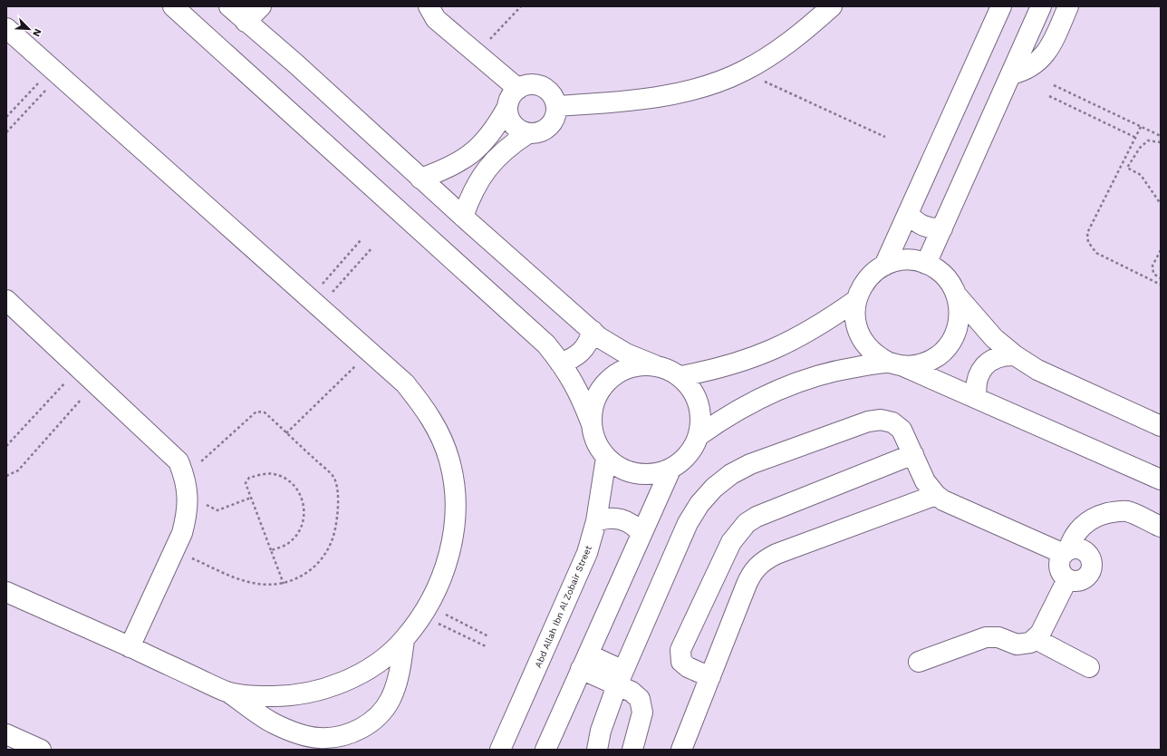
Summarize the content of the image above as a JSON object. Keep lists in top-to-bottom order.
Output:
{
  "streets": {
    "street": ["Abd Allah Ibn Al Zobair Street"]
  },
  "north": "bottom right"
}
